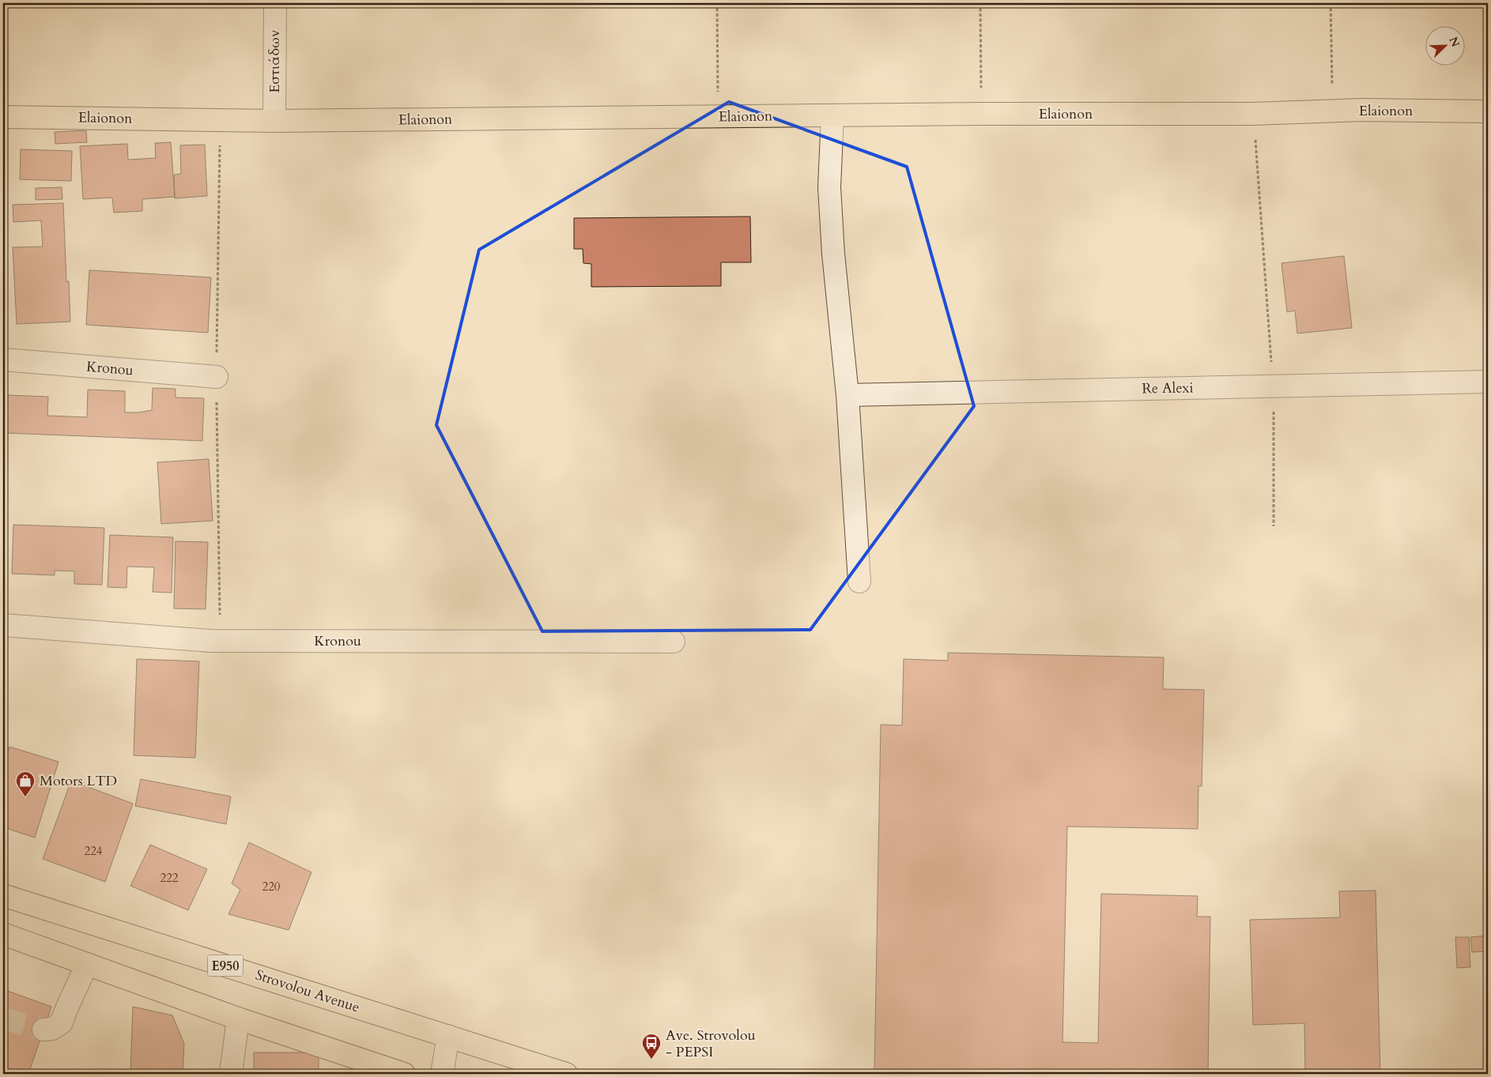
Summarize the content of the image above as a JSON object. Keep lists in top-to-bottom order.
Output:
{
  "streets": {
    "main road": ["Elaionon", "E950", "Strovolou Avenue"],
    "street": ["Εστιάδων", "Kronou", "Re Alexi"]
  },
  "crossings": [
    ["Εστιάδων", "Elaionon"]
  ],
  "places": {
    "shop": ["Motors LTD"],
    "bus stop": ["Ave. Strovolou - PEPSI"]
  },
  "house_numbers": ["224", "222", "220"],
  "north": "top right"
}
